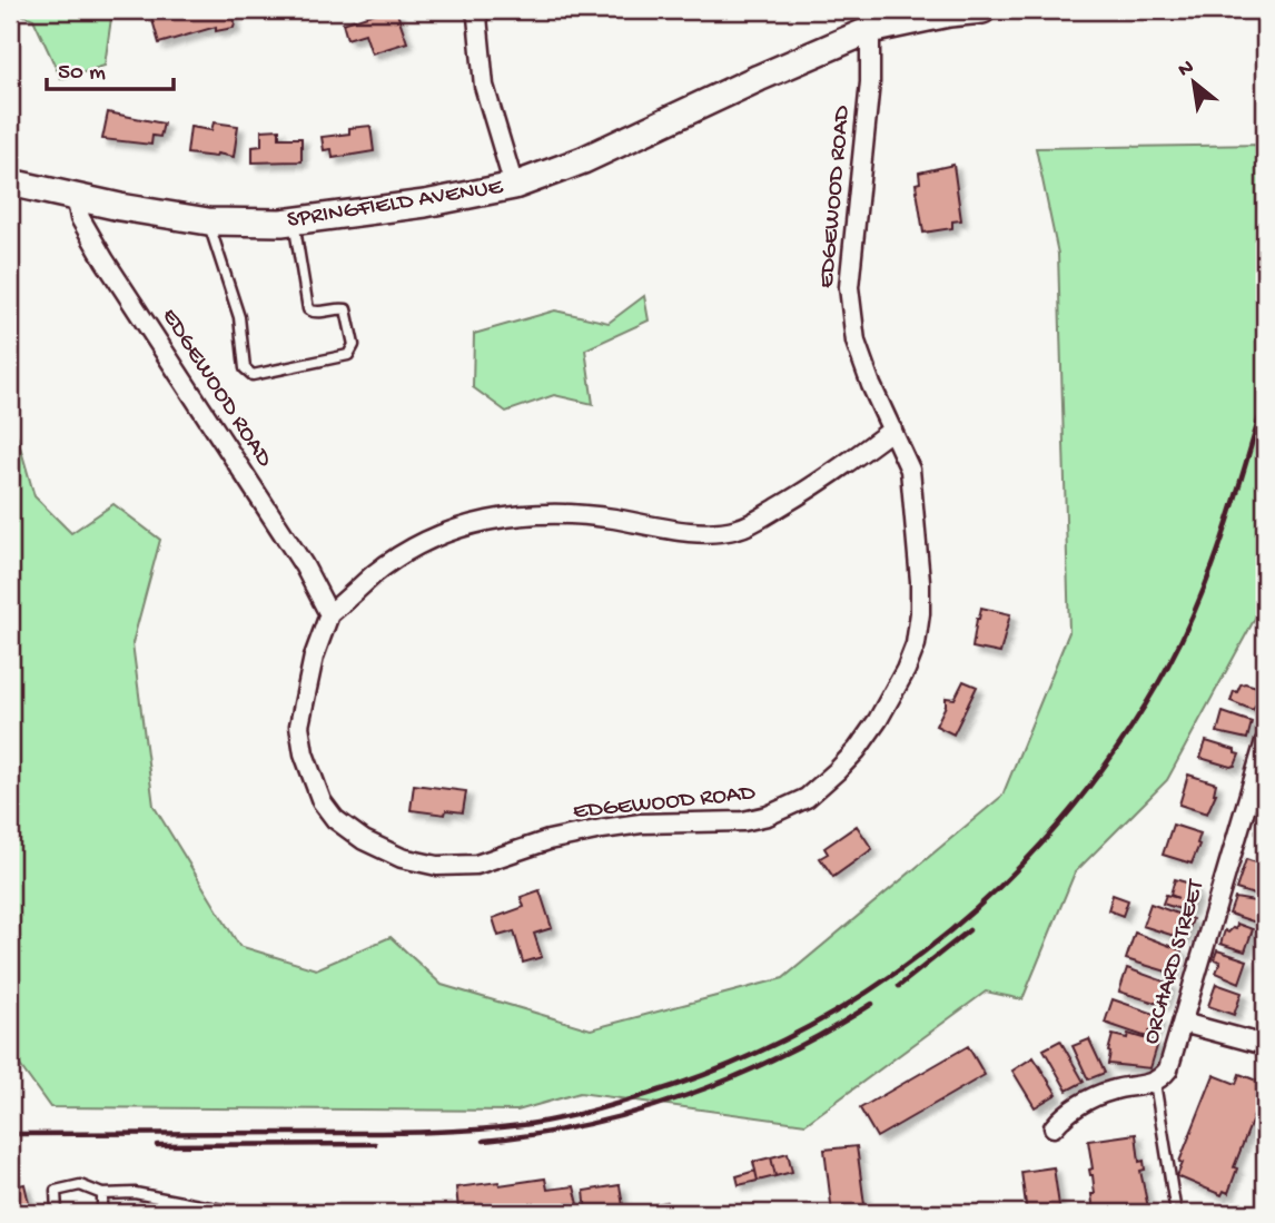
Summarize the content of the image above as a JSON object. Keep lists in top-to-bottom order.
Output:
{
  "streets": {
    "main road": ["SPRINGFIELD AVENUE"],
    "street": ["EDGEWOOD ROAD", "ORCHARD STREET"]
  },
  "crossings": [
    ["EDGEWOOD ROAD", "SPRINGFIELD AVENUE"]
  ],
  "scale_bar": "50 m",
  "north": "top left"
}
